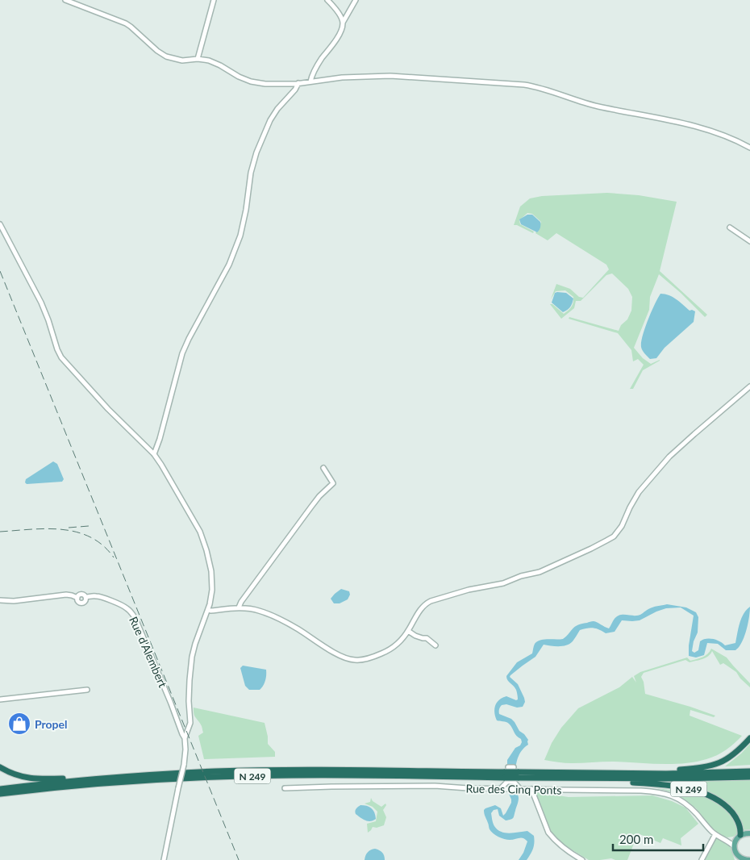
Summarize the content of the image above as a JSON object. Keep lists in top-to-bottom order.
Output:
{
  "streets": {
    "highway": ["N 249"],
    "street": ["Rue d’Alembert", "Rue des Cinq Ponts"]
  },
  "places": {
    "shop": ["Propel"]
  },
  "scale_bar": "200 m"
}
